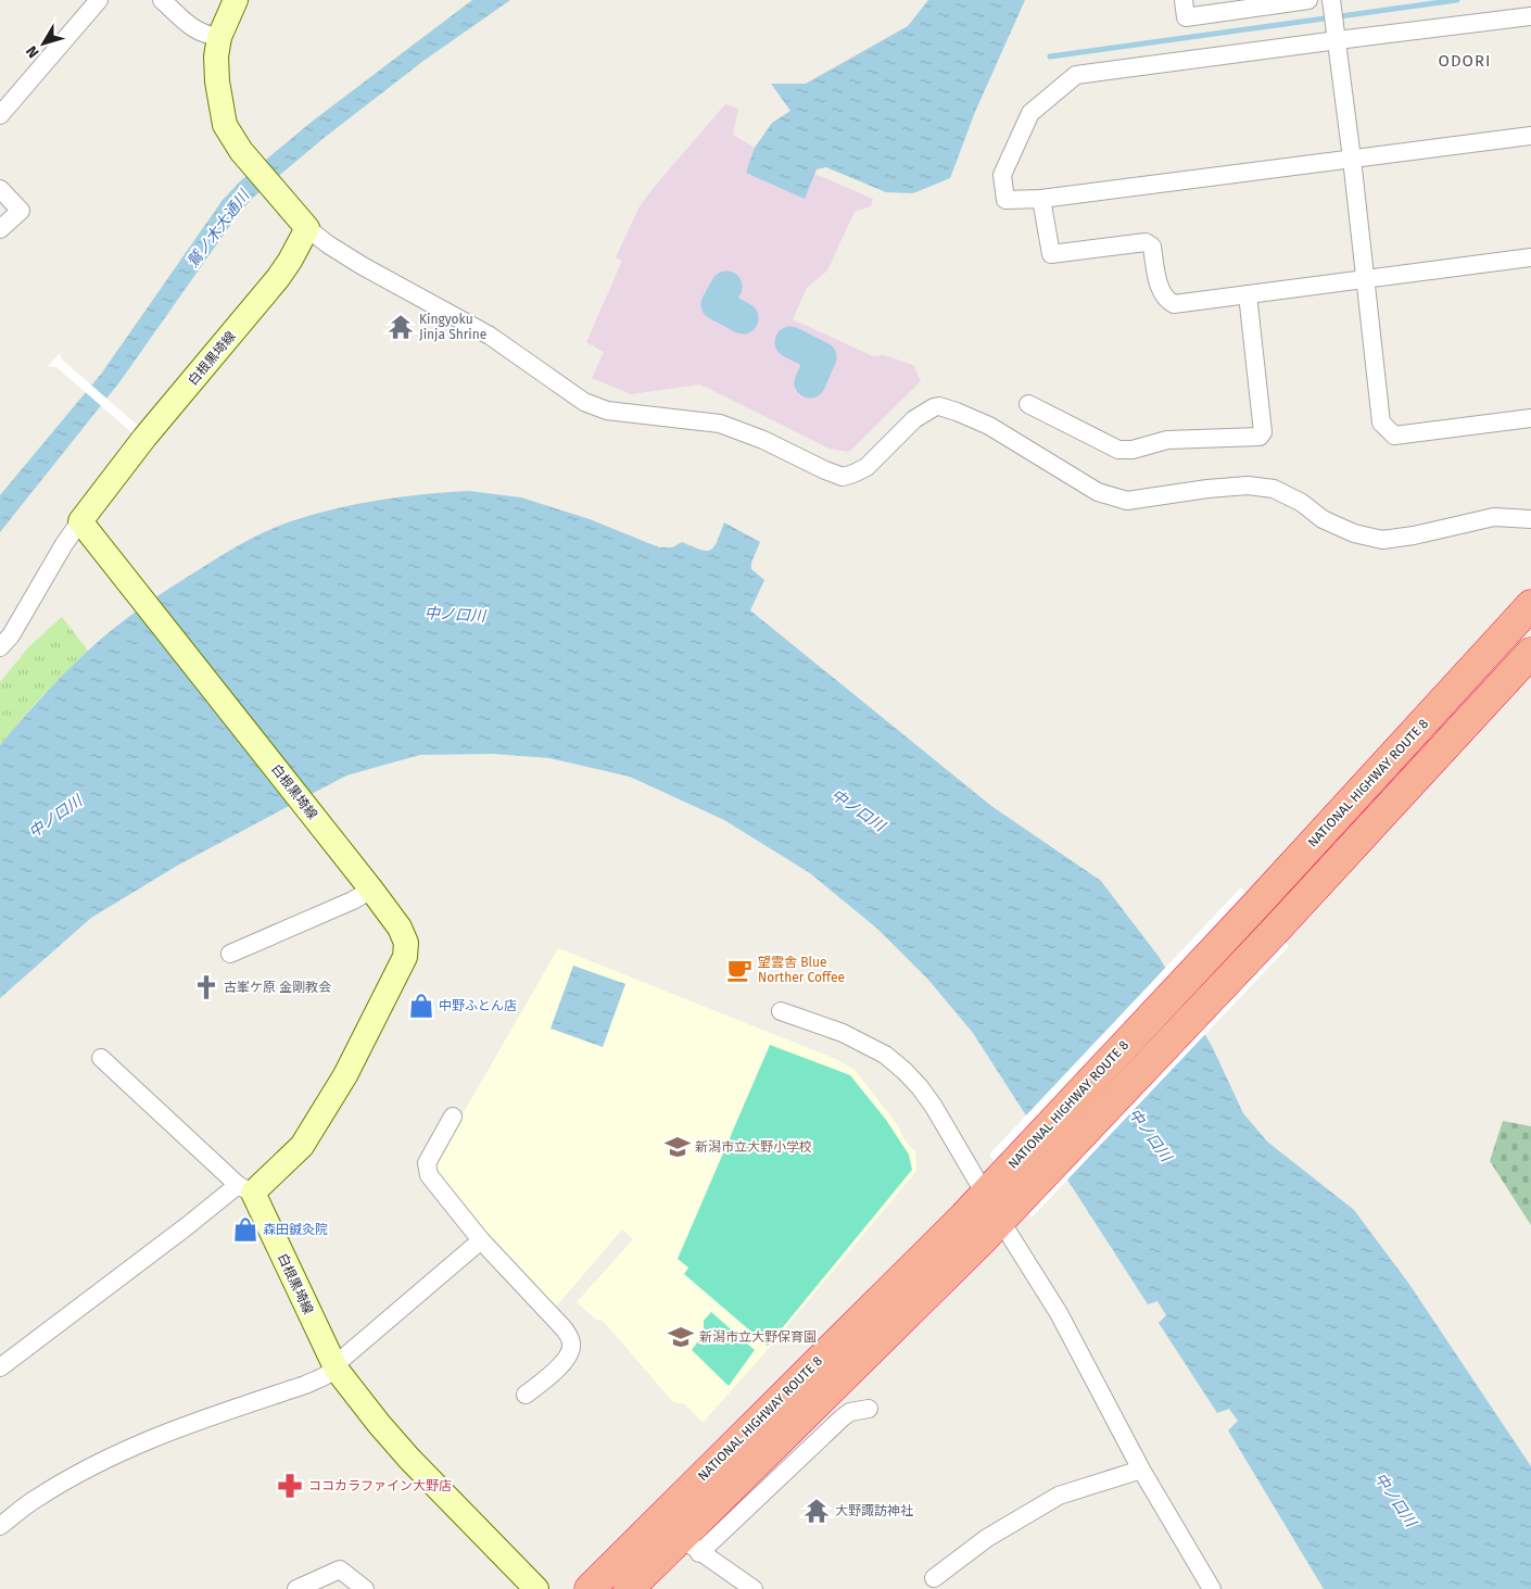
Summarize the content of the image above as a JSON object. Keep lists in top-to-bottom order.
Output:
{
  "streets": {
    "highway": ["NATIONAL HIGHWAY ROUTE 8"],
    "main road": ["白根黒埼線"]
  },
  "districts": ["ODORI"],
  "water": ["鷲ノ木大通川", "中ノ口川"],
  "places": {
    "temple": ["Kingyoku Jinja Shrine", "大野諏訪神社"],
    "cafe": ["望雲舎 Blue Norther Coffee"],
    "church": ["古峯ケ原 金剛教会"],
    "shop": ["中野ふとん店", "森田鍼灸院"],
    "school or university": ["新潟市立大野小学校", "新潟市立大野保育園"],
    "pharmacy": ["ココカラファイン大野店"]
  },
  "north": "bottom left"
}
